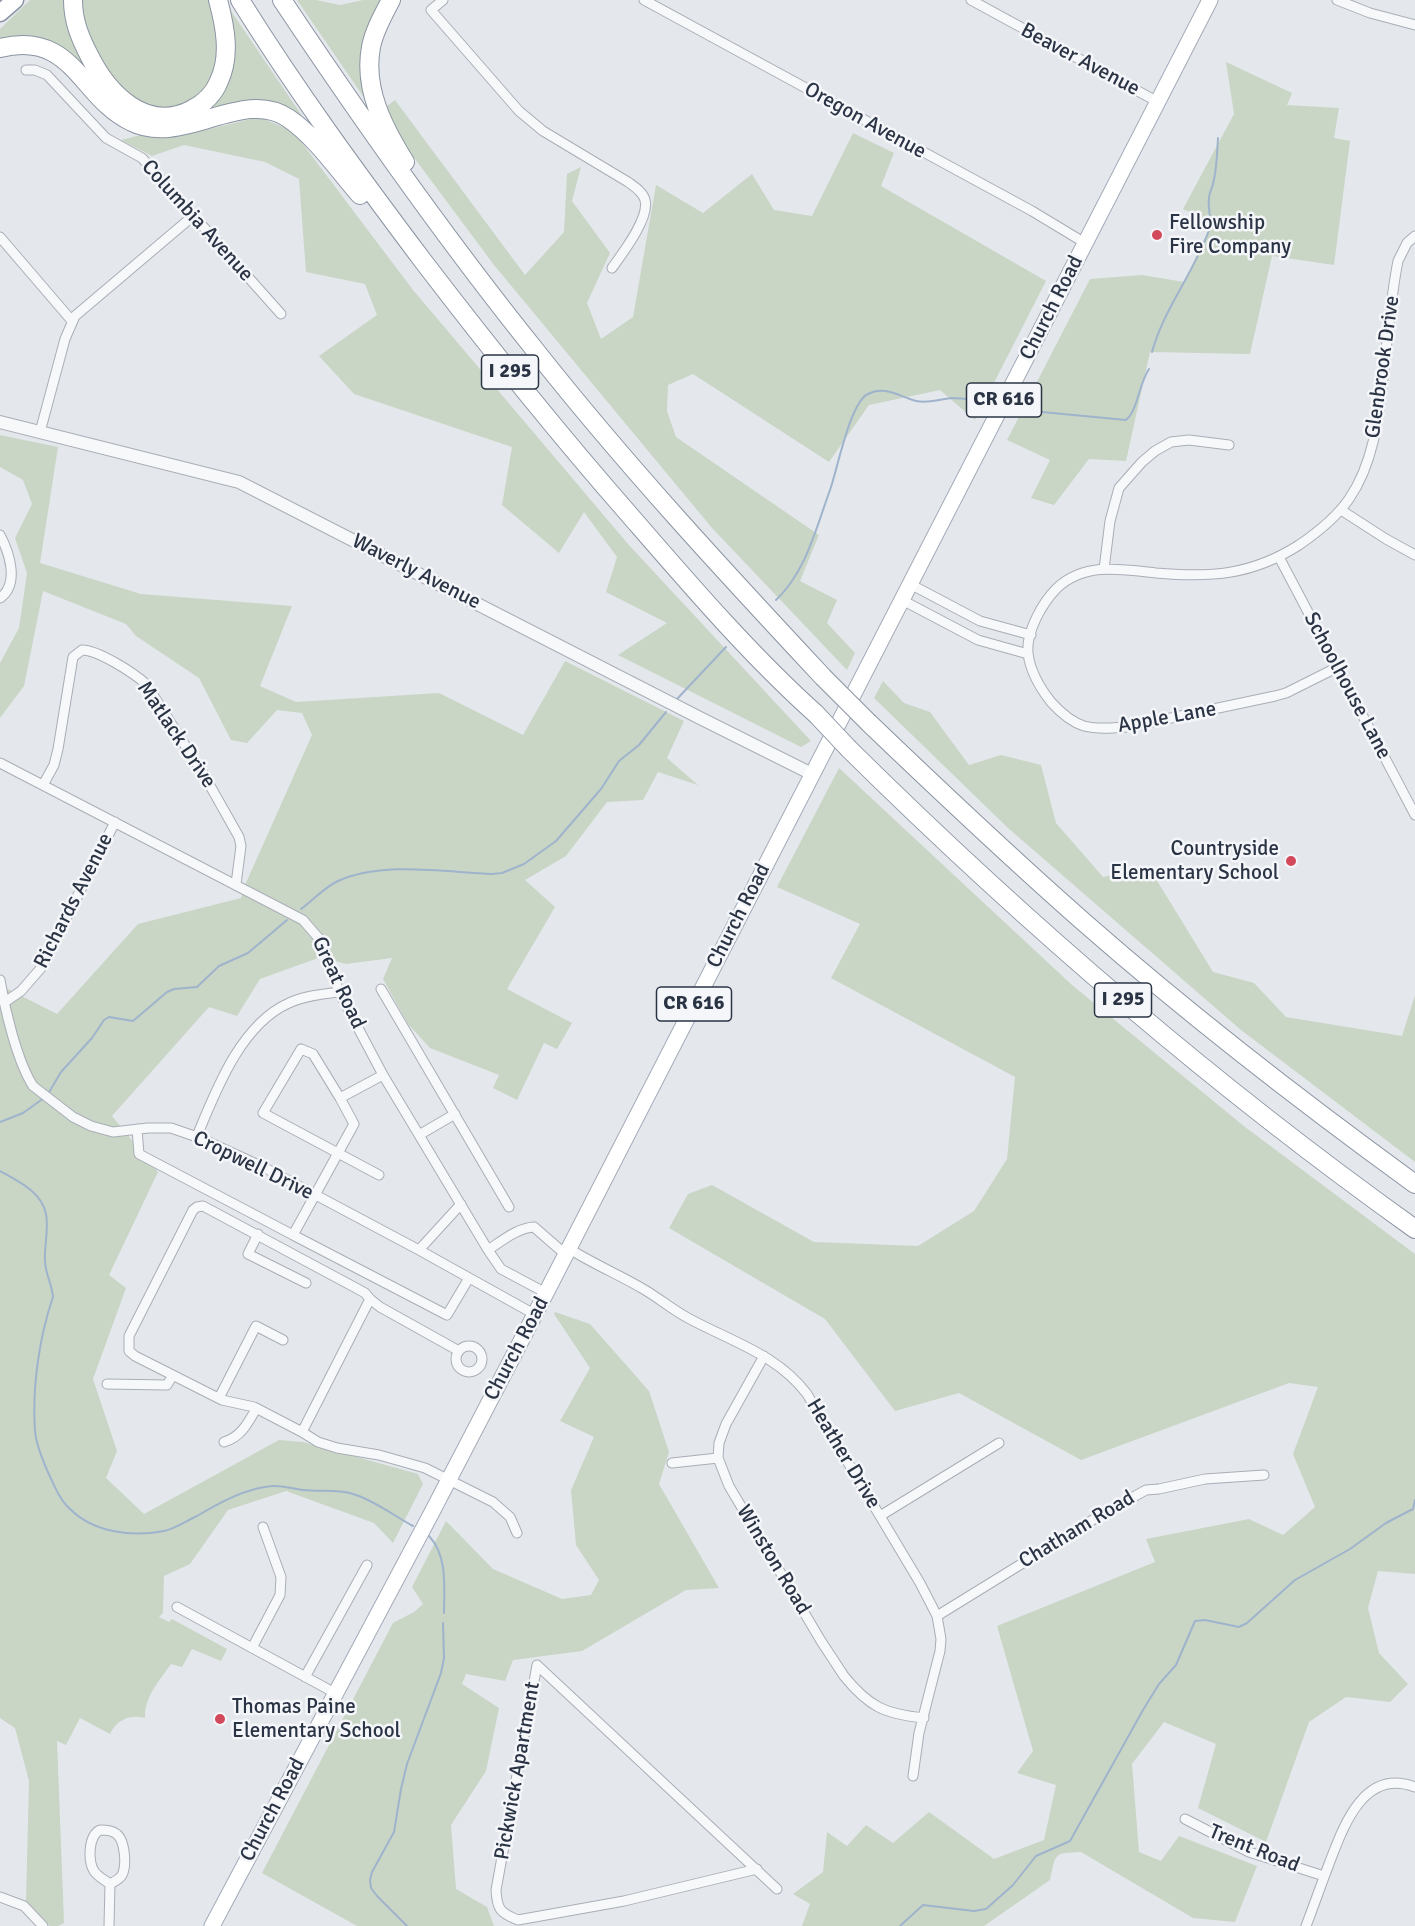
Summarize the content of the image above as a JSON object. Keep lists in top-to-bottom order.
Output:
{
  "streets": {
    "highway": ["I 295"],
    "main road": ["Church Road", "CR 616"],
    "street": [
      "Beaver Avenue",
      "Oregon Avenue",
      "Columbia Avenue",
      "Glenbrook Drive",
      "Waverly Avenue",
      "Schoolhouse Lane",
      "Apple Lane",
      "Matlack Drive",
      "Richards Avenue",
      "Great Road",
      "Cropwell Drive",
      "Heather Drive",
      "Chatham Road",
      "Winston Road",
      "Pickwick Apartment",
      "Trent Road"
    ]
  },
  "crossings": [
    ["Beaver Avenue", "Church Road"],
    ["Oregon Avenue", "Church Road"],
    ["Church Road", "Waverly Avenue"],
    ["Church Road", "Great Road"],
    ["Church Road", "Cropwell Drive"],
    ["Church Road", "Heather Drive"],
    ["Glenbrook Drive", "Schoolhouse Lane"],
    ["Glenbrook Drive", "Apple Lane"],
    ["Schoolhouse Lane", "Apple Lane"],
    ["Matlack Drive", "Great Road"],
    ["Richards Avenue", "Great Road"],
    ["Richards Avenue", "Cropwell Drive"],
    ["Heather Drive", "Chatham Road"],
    ["Heather Drive", "Winston Road"]
  ],
  "places": ["Fellowship Fire Company", "Countryside Elementary School", "Thomas Paine Elementary School"]
}
